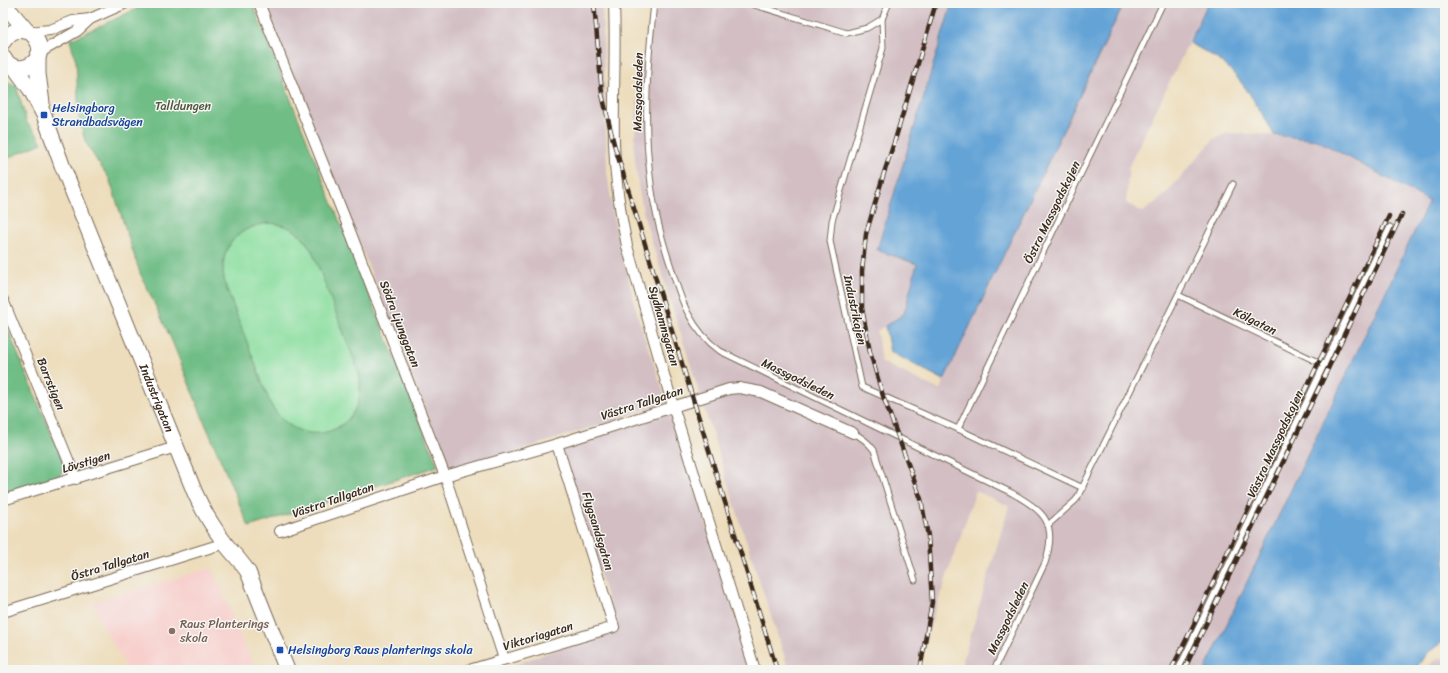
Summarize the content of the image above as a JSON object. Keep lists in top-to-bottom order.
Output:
{
  "streets": {
    "street": [
      "Södra Ljunggatan",
      "Sydhamnsgatan",
      "Barrstigen",
      "Industrigatan",
      "Västra Tallgatan",
      "Lövstigen",
      "Flygsandsgatan",
      "Östra Tallgatan",
      "Viktoriagatan"
    ],
    "lane": [
      "Massgodsleden",
      "Östra Massgodskajen",
      "Industrikajen",
      "Kölgatan",
      "Västra Massgodskajen"
    ]
  },
  "crossings": [
    ["Östra Massgodskajen", "Industrikajen"],
    ["Kölgatan", "Västra Massgodskajen"],
    ["Södra Ljunggatan", "Västra Tallgatan"],
    ["Södra Ljunggatan", "Viktoriagatan"],
    ["Sydhamnsgatan", "Västra Tallgatan"],
    ["Barrstigen", "Lövstigen"],
    ["Industrigatan", "Lövstigen"],
    ["Industrigatan", "Östra Tallgatan"],
    ["Västra Tallgatan", "Flygsandsgatan"],
    ["Flygsandsgatan", "Viktoriagatan"]
  ],
  "parks": ["Talldungen"],
  "places": {
    "transit": ["Helsingborg Strandbadsvägen", "Helsingborg Raus planterings skola"],
    "other": ["Raus Planterings skola"]
  }
}
